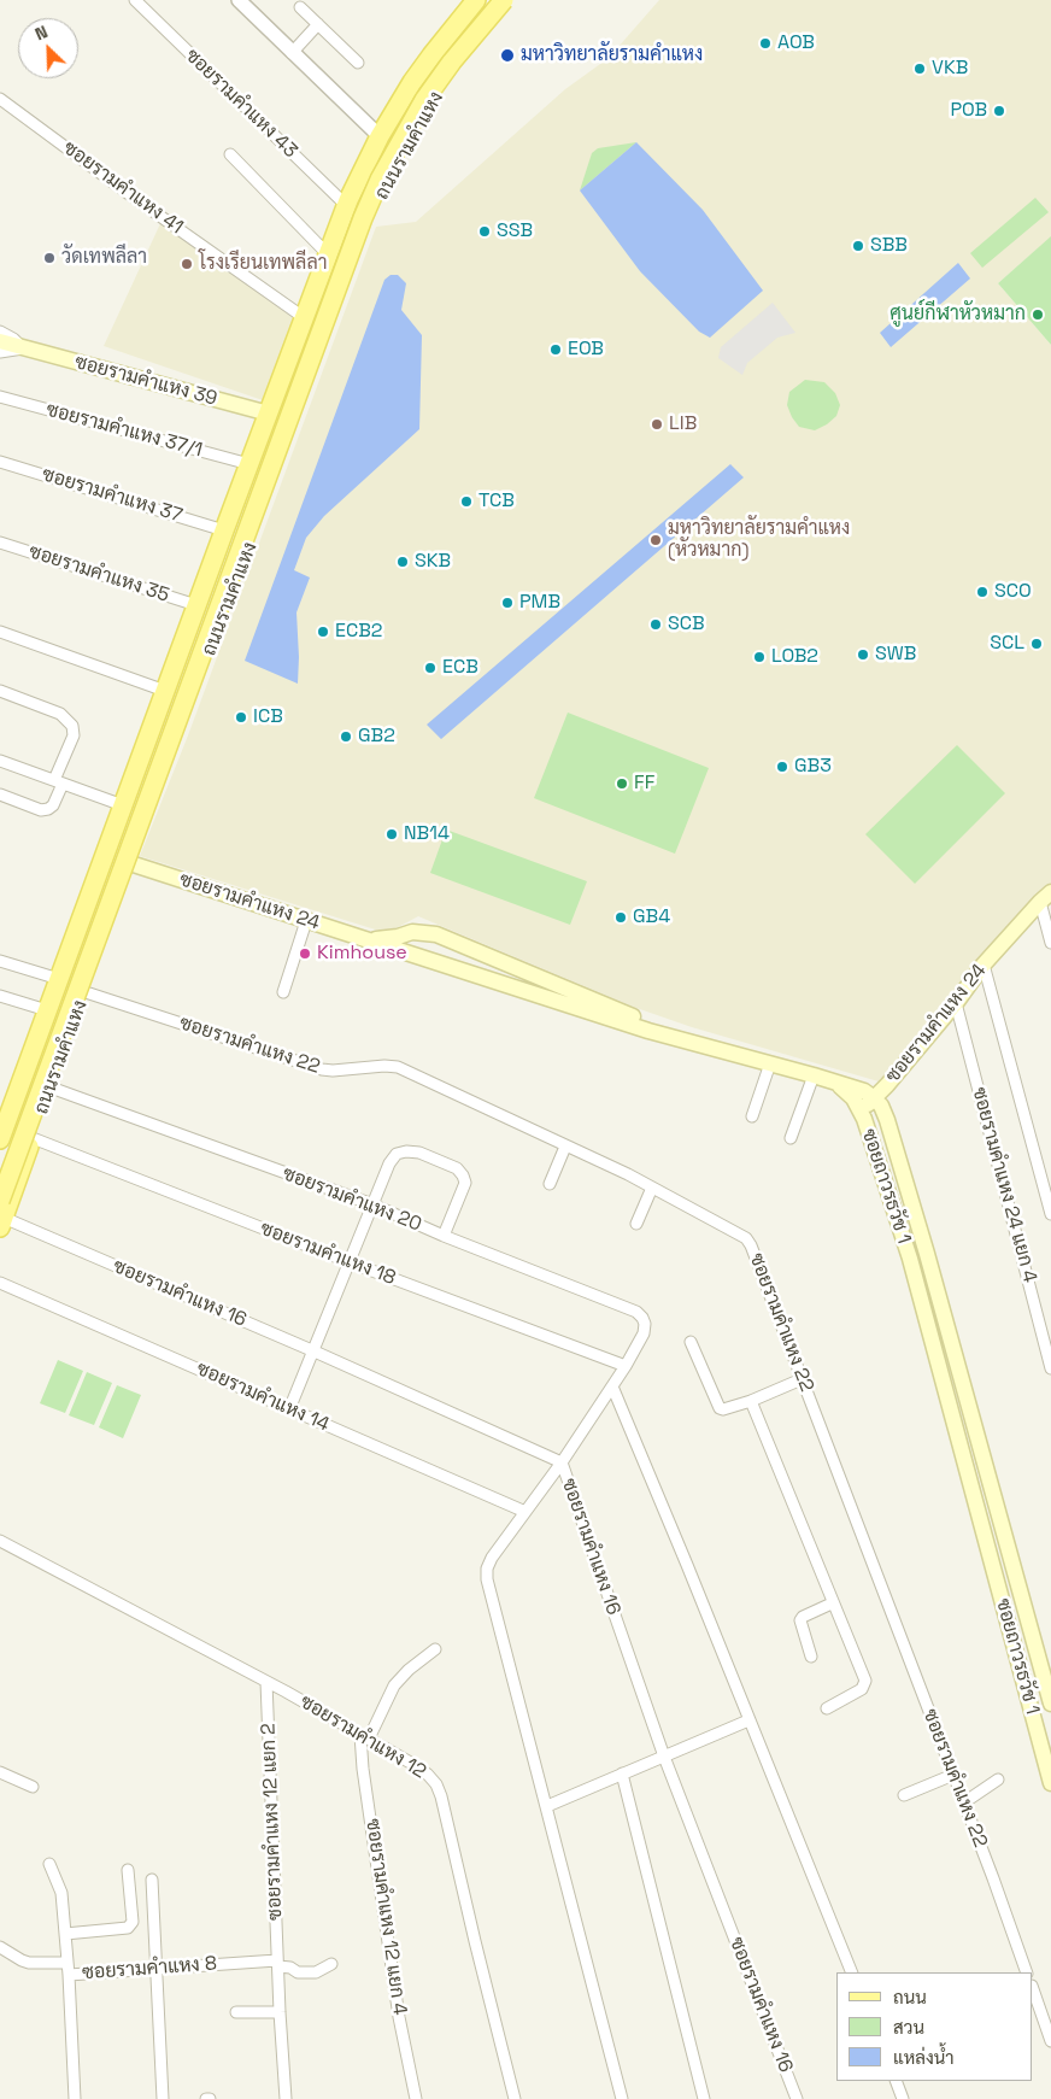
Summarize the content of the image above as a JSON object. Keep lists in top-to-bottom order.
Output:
{
  "streets": {
    "main road": [
      "ถนนรามคำแหง",
      "ซอยรามคำแหง 39",
      "ซอยรามคำแหง 24",
      "ซอยถาวรธวัช 1"
    ],
    "street": [
      "ซอยรามคำแหง 43",
      "ซอยรามคำแหง 41",
      "ซอยรามคำแหง 37/1",
      "ซอยรามคำแหง 37",
      "ซอยรามคำแหง 35",
      "ซอยรามคำแหง 22",
      "ซอยรามคำแหง 24 แยก 4",
      "ซอยรามคำแหง 20",
      "ซอยรามคำแหง 18",
      "ซอยรามคำแหง 16",
      "ซอยรามคำแหง 14",
      "ซอยรามคำแหง 12",
      "ซอยรามคำแหง 12 แยก 2",
      "ซอยรามคำแหง 12 แยก 4",
      "ซอยรามคำแหง 8"
    ]
  },
  "crossings": [
    ["ซอยรามคำแหง 43", "ถนนรามคำแหง"],
    ["ถนนรามคำแหง", "ซอยรามคำแหง 41"],
    ["ถนนรามคำแหง", "ซอยรามคำแหง 39"],
    ["ถนนรามคำแหง", "ซอยรามคำแหง 37/1"],
    ["ถนนรามคำแหง", "ซอยรามคำแหง 37"],
    ["ถนนรามคำแหง", "ซอยรามคำแหง 35"],
    ["ถนนรามคำแหง", "ซอยรามคำแหง 24"],
    ["ถนนรามคำแหง", "ซอยรามคำแหง 22"],
    ["ถนนรามคำแหง", "ซอยรามคำแหง 20"],
    ["ถนนรามคำแหง", "ซอยรามคำแหง 18"],
    ["ถนนรามคำแหง", "ซอยรามคำแหง 16"],
    ["ซอยรามคำแหง 24", "ซอยรามคำแหง 24 แยก 4"],
    ["ซอยรามคำแหง 24", "ซอยถาวรธวัช 1"],
    ["ซอยรามคำแหง 20", "ซอยรามคำแหง 18"],
    ["ซอยรามคำแหง 12", "ซอยรามคำแหง 12 แยก 2"],
    ["ซอยรามคำแหง 12", "ซอยรามคำแหง 12 แยก 4"],
    ["ซอยรามคำแหง 12 แยก 2", "ซอยรามคำแหง 8"]
  ],
  "places": [
    "AOB",
    "มหาวิทยาลัยรามคำแหง",
    "VKB",
    "POB",
    "SSB",
    "SBB",
    "วัดเทพลีลา",
    "โรงเรียนเทพลีลา",
    "ศูนย์กีฬาหัวหมาก",
    "EOB",
    "LIB",
    "TCB",
    "มหาวิทยาลัยรามคำแหง (หัวหมาก)",
    "SKB",
    "SCO",
    "PMB",
    "SCB",
    "ECB2",
    "SCL",
    "SWB",
    "LOB2",
    "ECB",
    "ICB",
    "GB2",
    "GB3",
    "FF",
    "NB14",
    "GB4",
    "Kimhouse"
  ],
  "legend": ["ถนน", "สวน", "แหล่งน้ำ"],
  "north": "top left"
}
